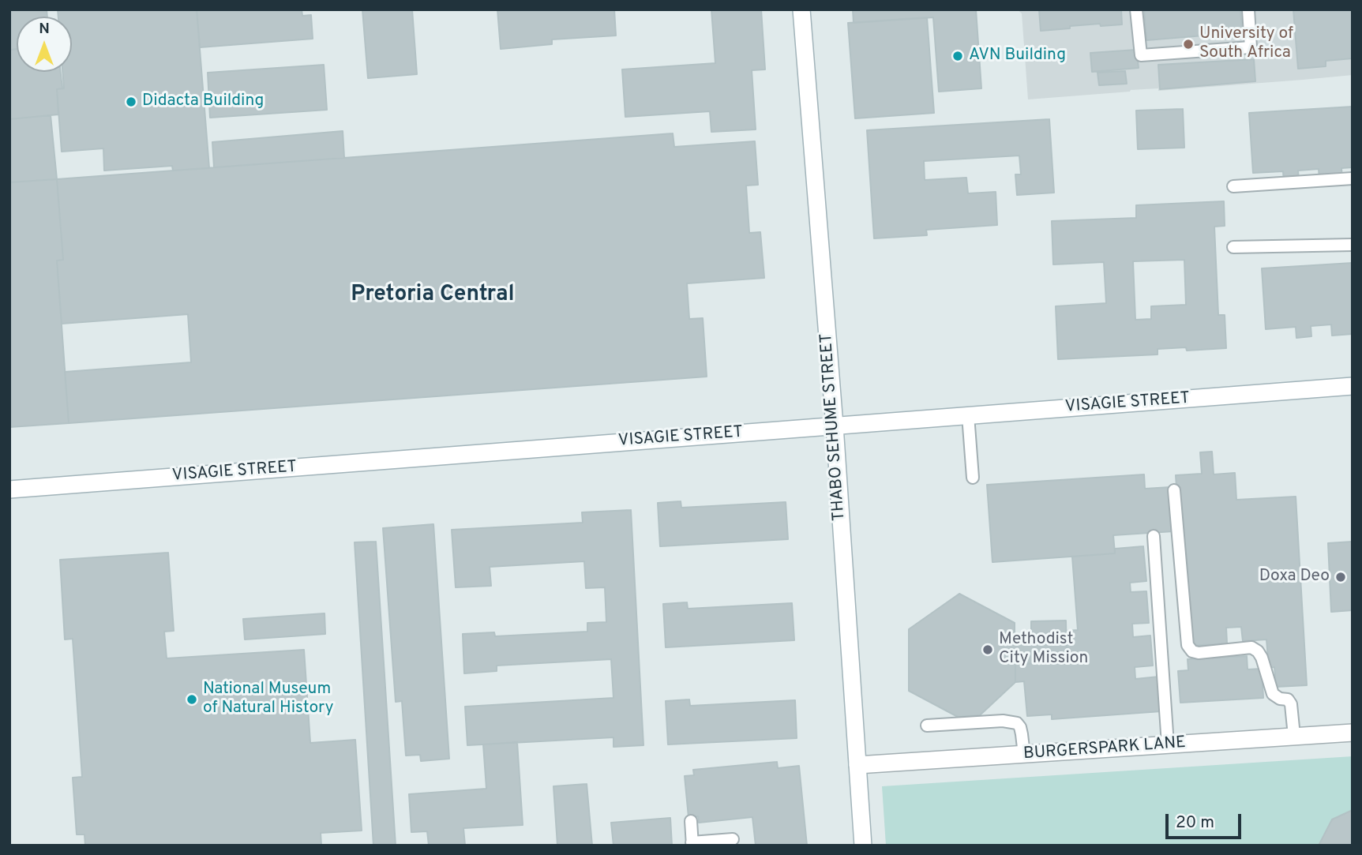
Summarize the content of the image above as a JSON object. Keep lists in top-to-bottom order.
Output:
{
  "streets": {
    "street": ["VISAGIE STREET", "THABO SEHUME STREET", "BURGERSPARK LANE"]
  },
  "crossings": [
    ["VISAGIE STREET", "THABO SEHUME STREET"],
    ["THABO SEHUME STREET", "BURGERSPARK LANE"]
  ],
  "districts": ["Pretoria Central"],
  "places": [
    "University of South Africa",
    "AVN Building",
    "Didacta Building",
    "Doxa Deo",
    "Methodist City Mission",
    "National Museum of Natural History"
  ],
  "scale_bar": "20 m",
  "north": "top"
}
